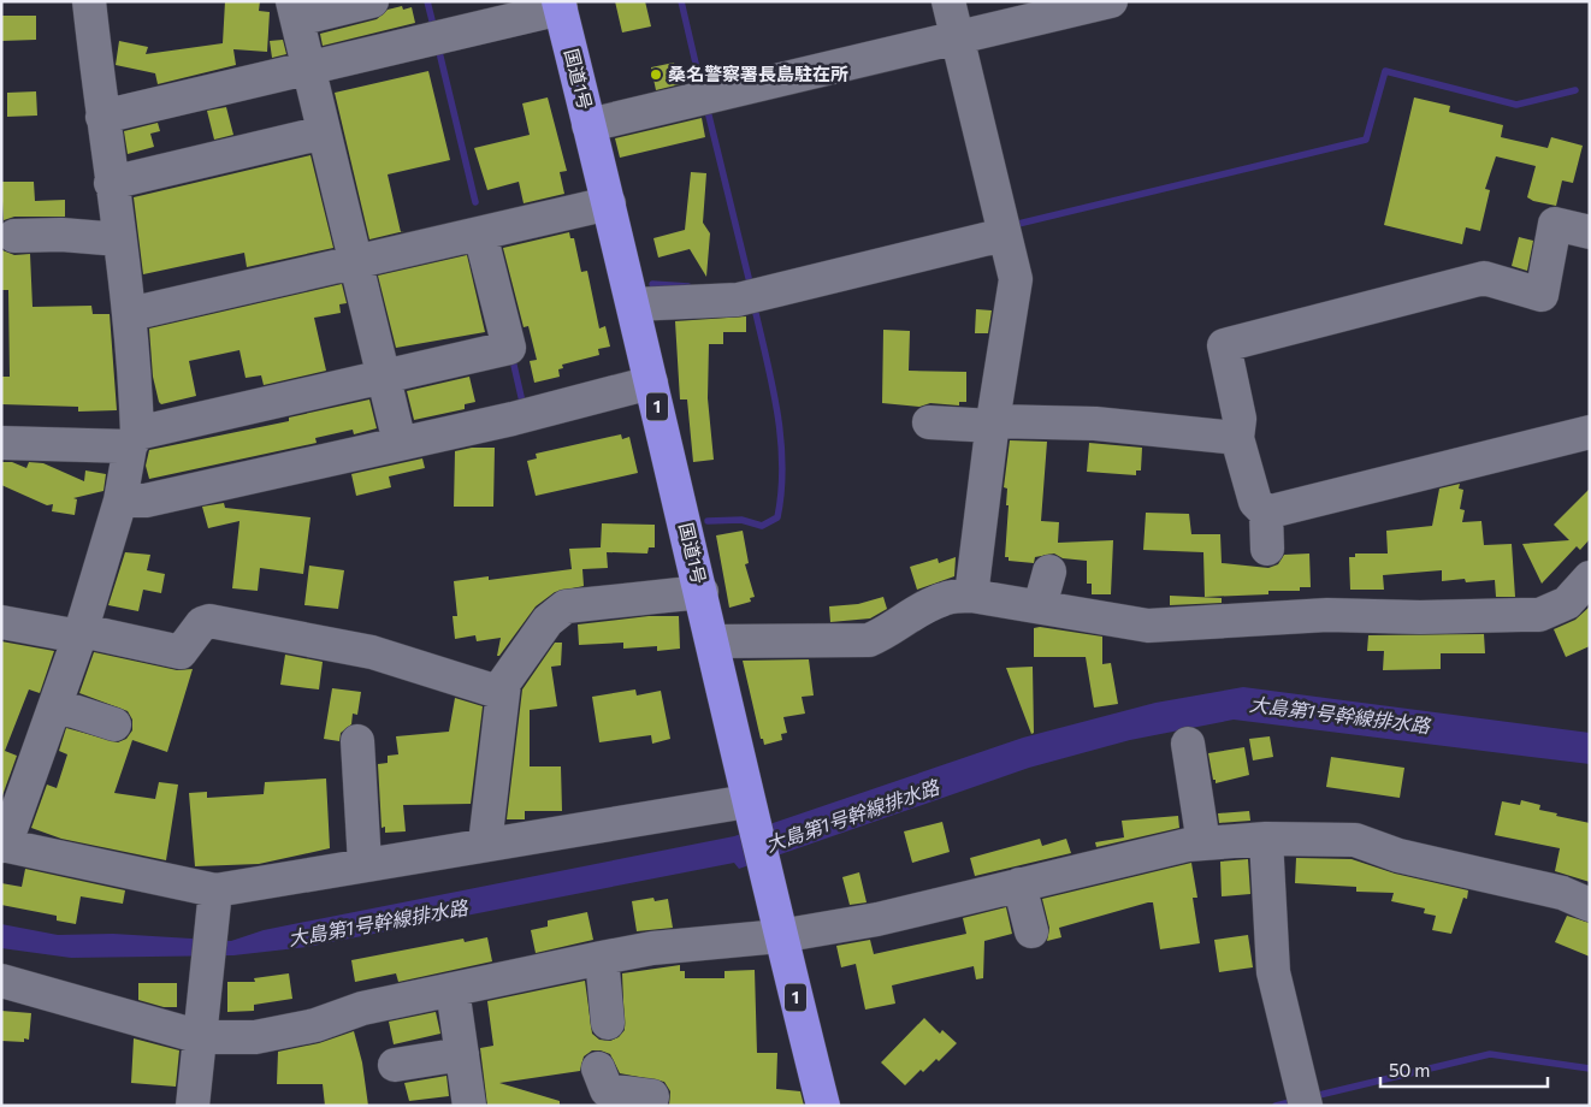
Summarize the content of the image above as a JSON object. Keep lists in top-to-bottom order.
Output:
{
  "streets": {
    "highway": ["国道1号", "1"]
  },
  "water": ["大島第1号幹線排水路"],
  "places": ["桑名警察署長島駐在所"],
  "scale_bar": "50 m"
}
